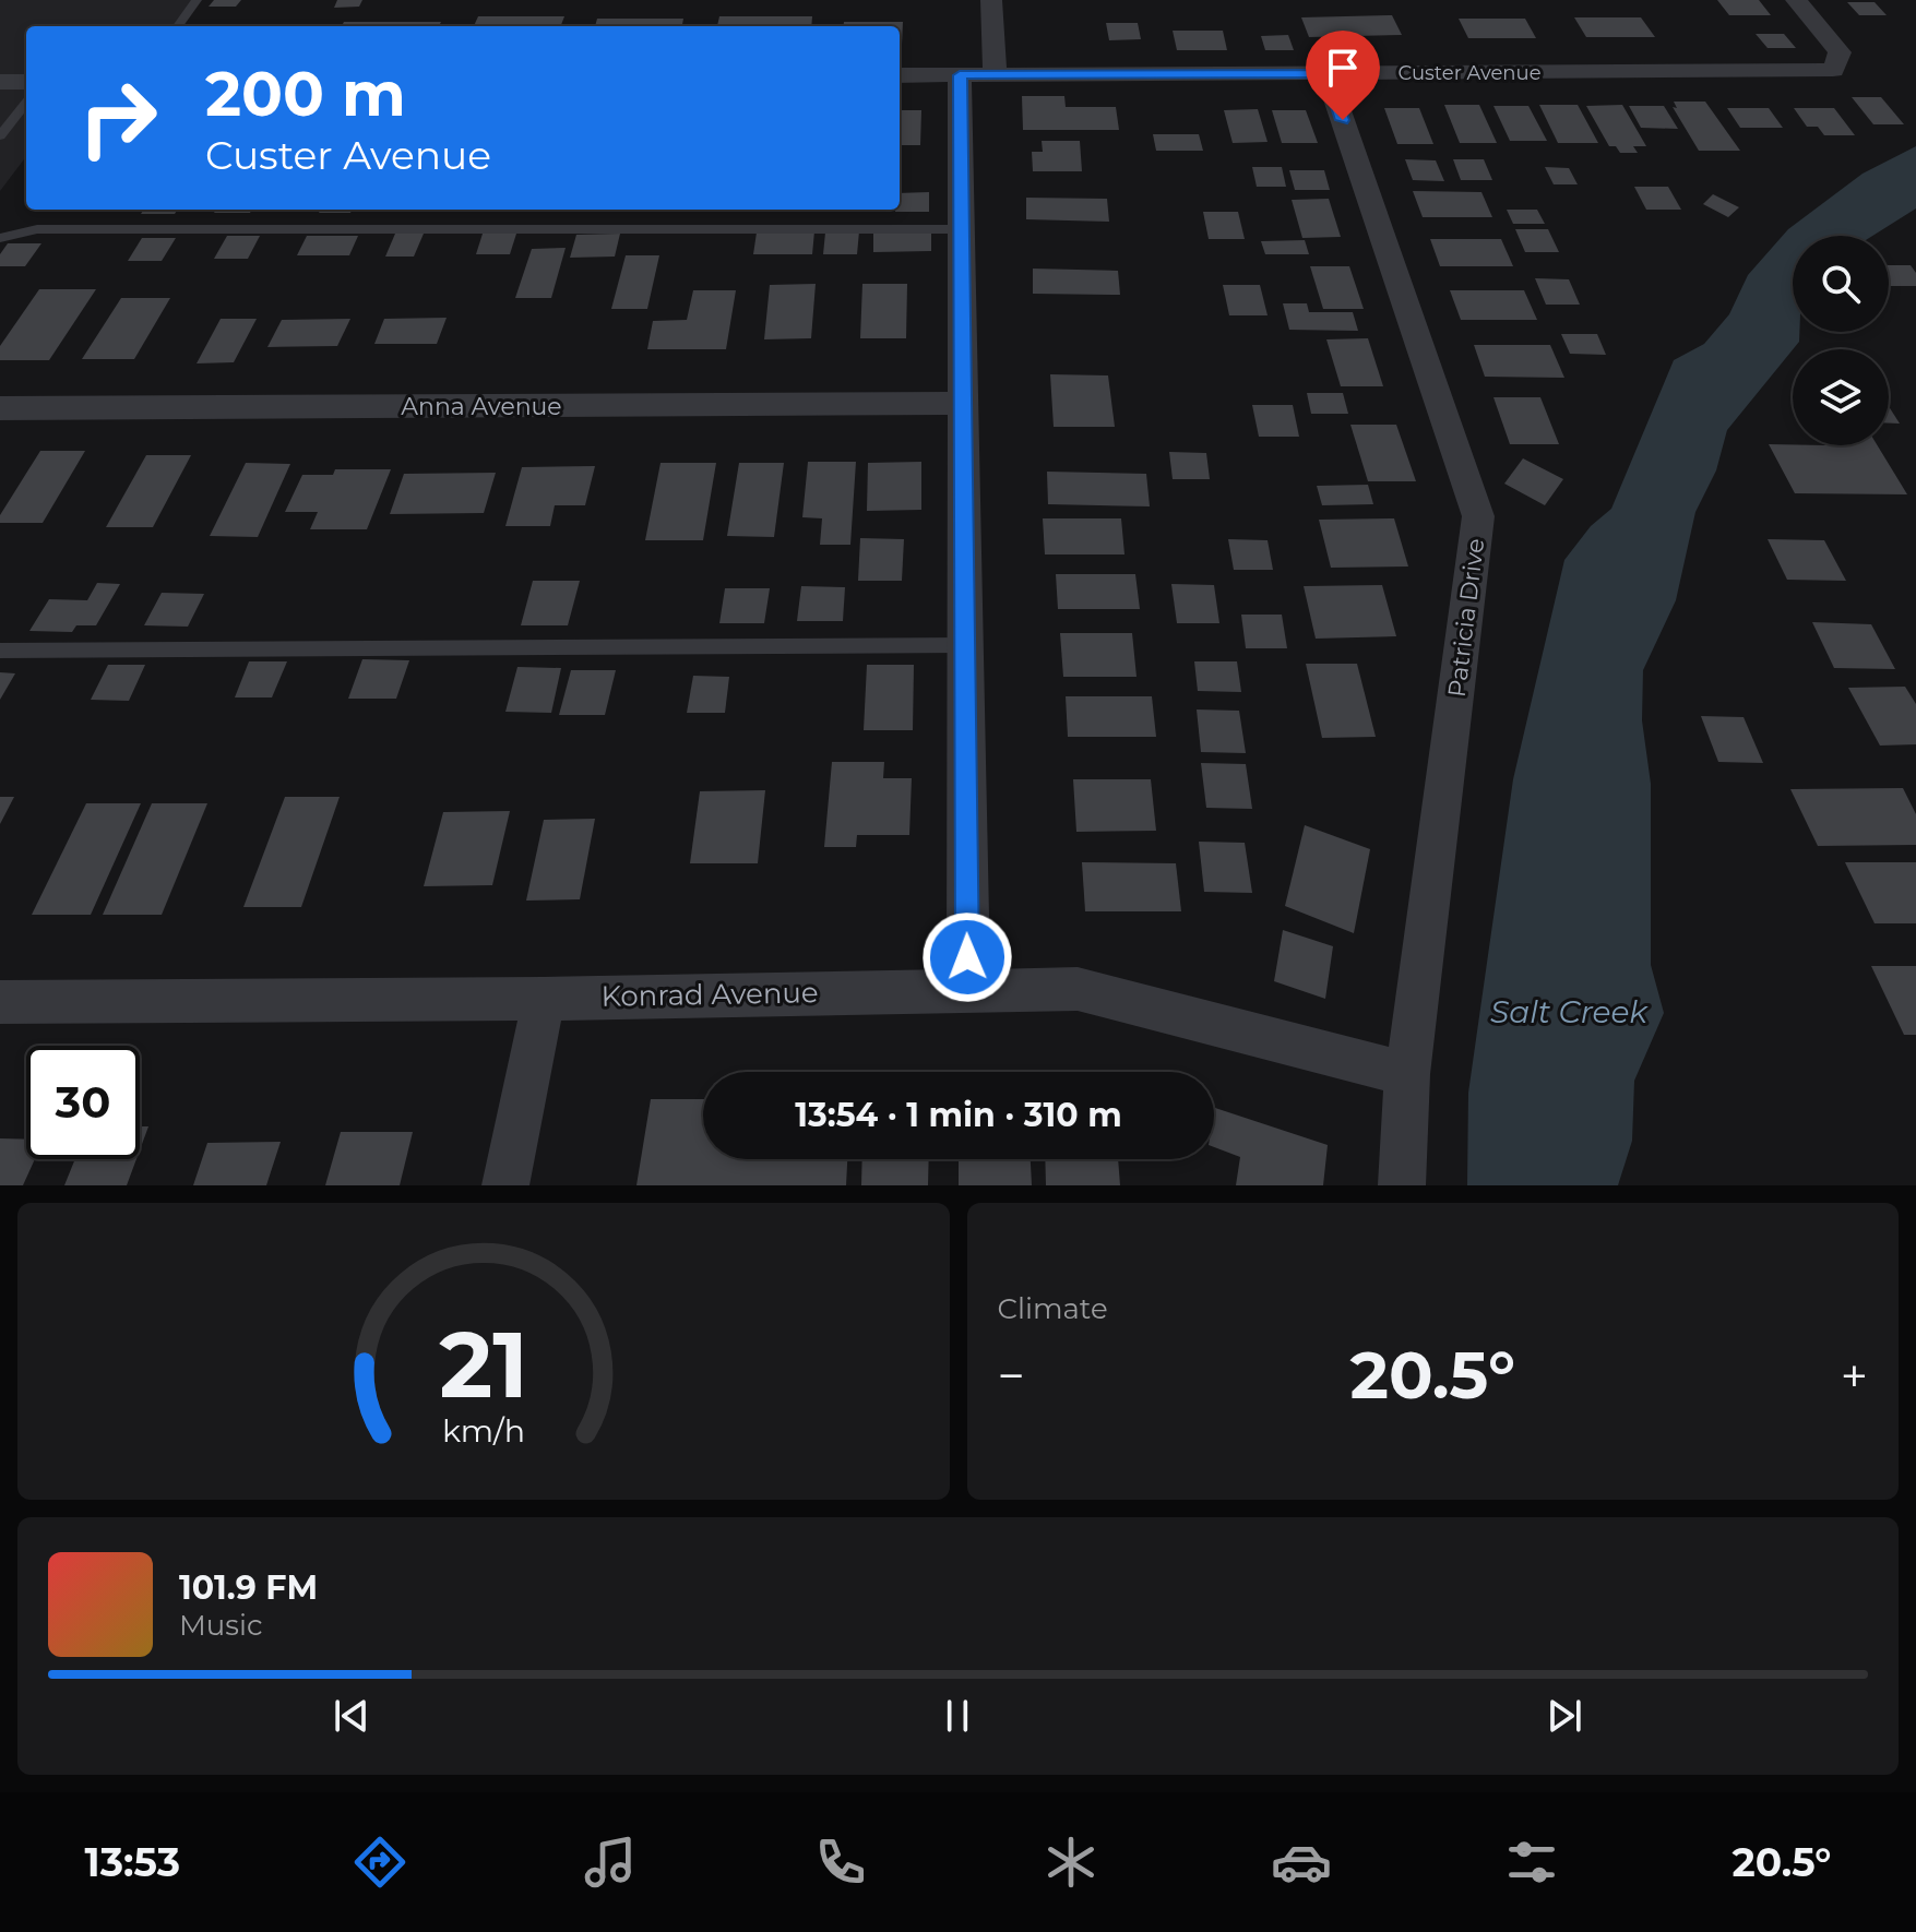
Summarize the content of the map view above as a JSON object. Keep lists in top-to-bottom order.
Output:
{
  "streets": {
    "street": [
      "Custer Avenue",
      "Anna Avenue",
      "Patricia Drive",
      "Konrad Avenue"
    ]
  },
  "crossings": [
    ["Custer Avenue", "Patricia Drive"],
    ["Patricia Drive", "Konrad Avenue"]
  ],
  "water": ["Salt Creek"],
  "page": {
    "turn": ["200 m", "Custer Avenue"],
    "limit": "30",
    "trip": "13:54 · 1 min · 310 m",
    "tile": "Climate",
    "heat": ["−", "20.5°", "+"],
    "song": ["101.9 FM", "Music"],
    "tabs": ["13:53", "20.5°"],
    "gauge": ["21", "km/h"]
  }
}
